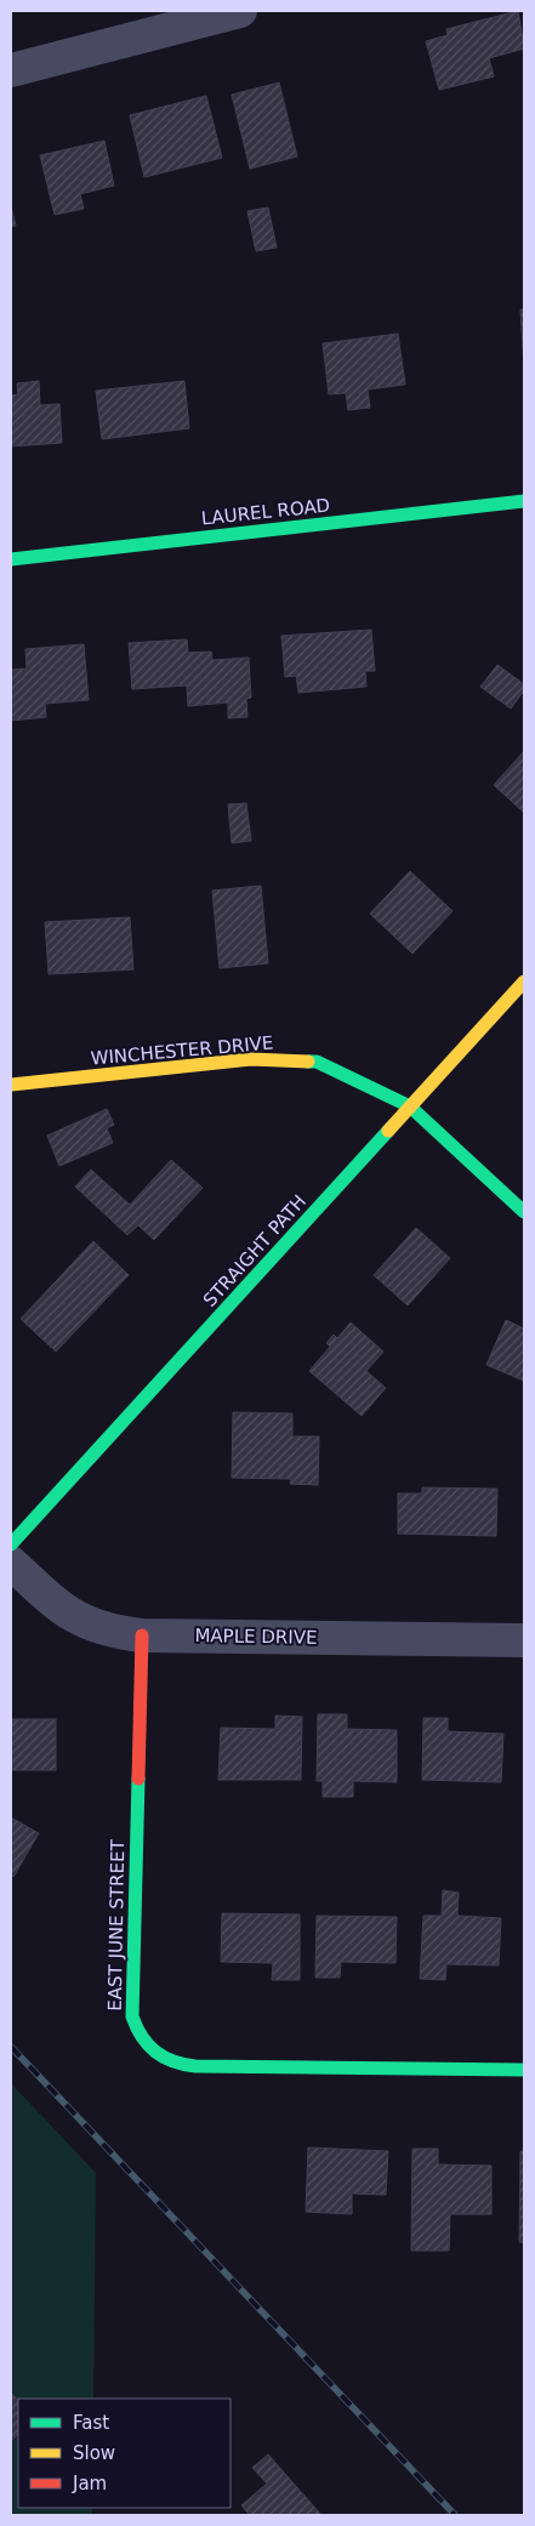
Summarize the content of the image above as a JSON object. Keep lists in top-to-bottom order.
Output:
{
  "streets": {
    "street": [
      "LAUREL ROAD",
      "WINCHESTER DRIVE",
      "STRAIGHT PATH",
      "MAPLE DRIVE",
      "EAST JUNE STREET"
    ]
  },
  "crossings": [
    ["WINCHESTER DRIVE", "STRAIGHT PATH"],
    ["MAPLE DRIVE", "EAST JUNE STREET"]
  ],
  "legend": ["Fast", "Slow", "Jam"]
}
